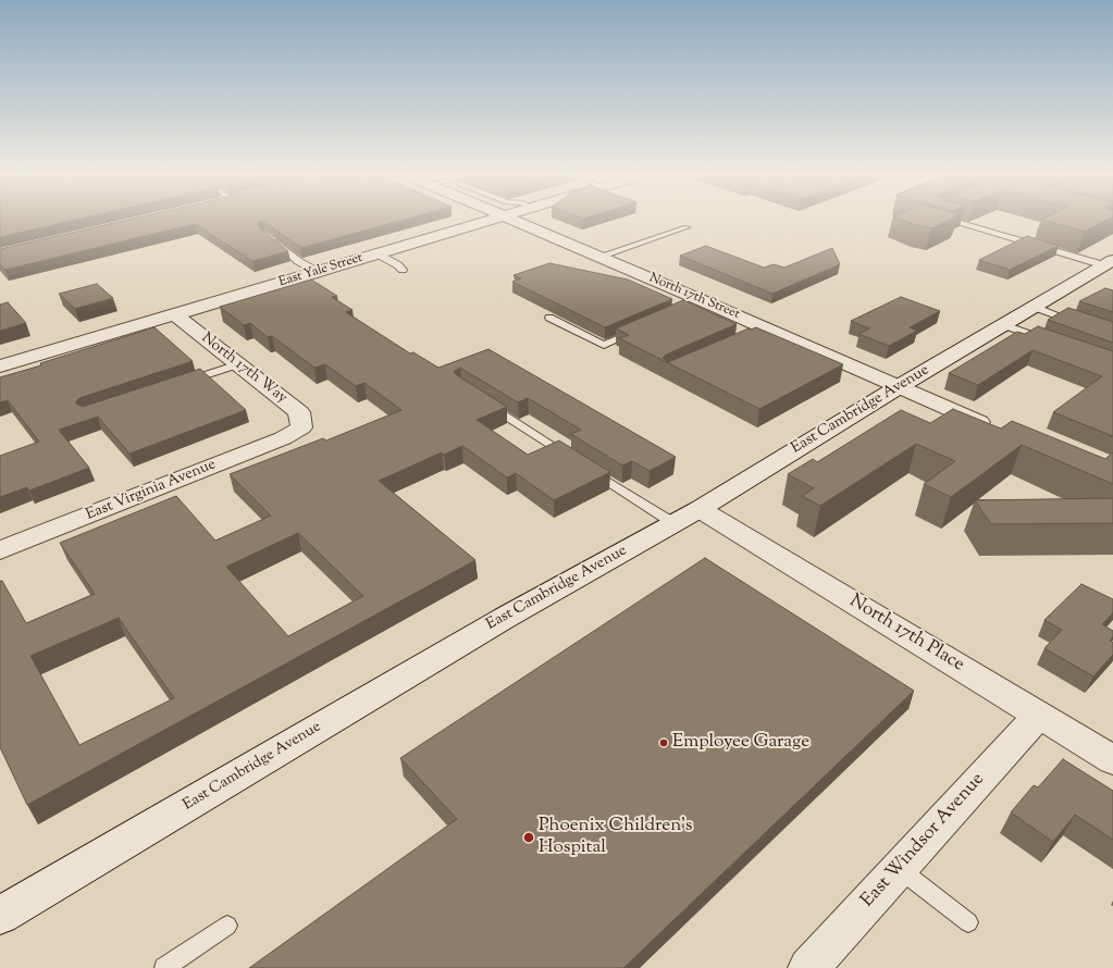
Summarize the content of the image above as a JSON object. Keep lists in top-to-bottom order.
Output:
{
  "streets": {
    "street": [
      "East Yale Street",
      "North 17th Street",
      "North 17th Way",
      "East Cambridge Avenue",
      "East Virginia Avenue",
      "North 17th Place",
      "East Windsor Avenue"
    ]
  },
  "crossings": [
    ["East Yale Street", "North 17th Way"],
    ["North 17th Street", "East Cambridge Avenue"],
    ["North 17th Way", "East Virginia Avenue"],
    ["East Cambridge Avenue", "North 17th Place"],
    ["North 17th Place", "East Windsor Avenue"]
  ],
  "places": ["Employee Garage", "Phoenix Children's Hospital"]
}
